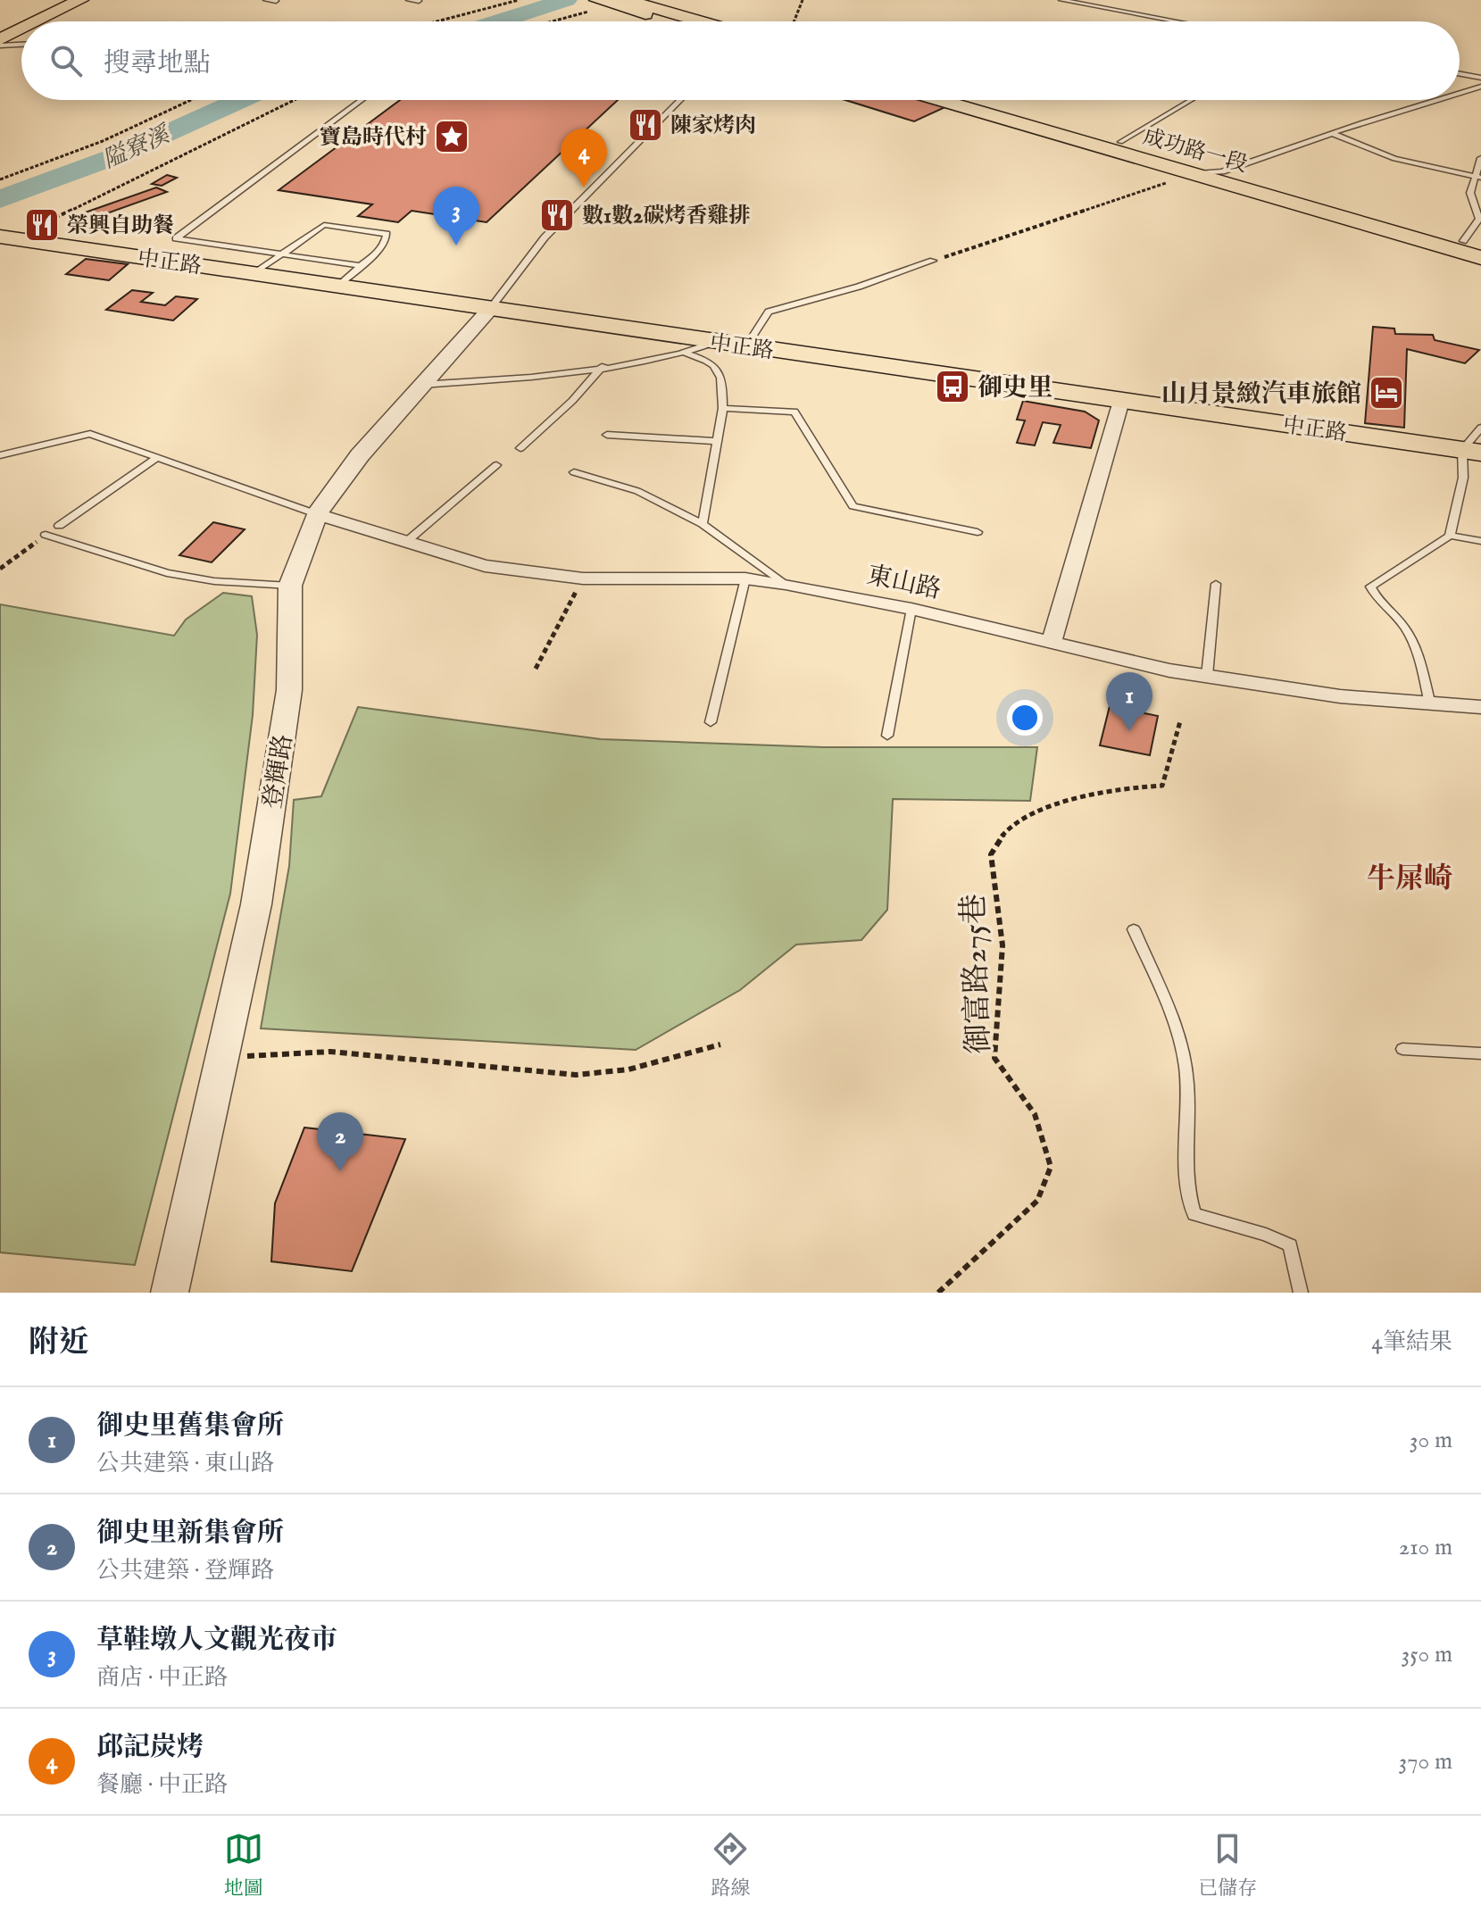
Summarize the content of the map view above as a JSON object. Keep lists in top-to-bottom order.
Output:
{
  "streets": {
    "main road": ["成功路一段", "中正路"],
    "street": ["東山路", "登輝路"],
    "path": ["御富路275巷"]
  },
  "crossings": [
    ["中正路", "登輝路"],
    ["東山路", "登輝路"]
  ],
  "districts": ["牛屎崎"],
  "water": ["隘寮溪"],
  "places": {
    "restaurant": ["陳家烤肉", "數1數2碳烤香雞排", "榮興自助餐"],
    "place": ["寶島時代村"],
    "bus stop": ["御史里"],
    "hotel": ["山月景緻汽車旅館"]
  },
  "page": {
    "search": "搜尋地點",
    "pins": [
      "4",
      "3",
      "1",
      "2"
    ],
    "heading": ["附近", "4筆結果"],
    "list": [
      {
        "mark": "1",
        "name": "御史里舊集會所",
        "note": "公共建築 · 東山路",
        "value": "30 m"
      },
      {
        "mark": "2",
        "name": "御史里新集會所",
        "note": "公共建築 · 登輝路",
        "value": "210 m"
      },
      {
        "mark": "3",
        "name": "草鞋墩人文觀光夜市",
        "note": "商店 · 中正路",
        "value": "350 m"
      },
      {
        "mark": "4",
        "name": "邱記炭烤",
        "note": "餐廳 · 中正路",
        "value": "370 m"
      }
    ],
    "nav": ["地圖", "路線", "已儲存"]
  }
}
